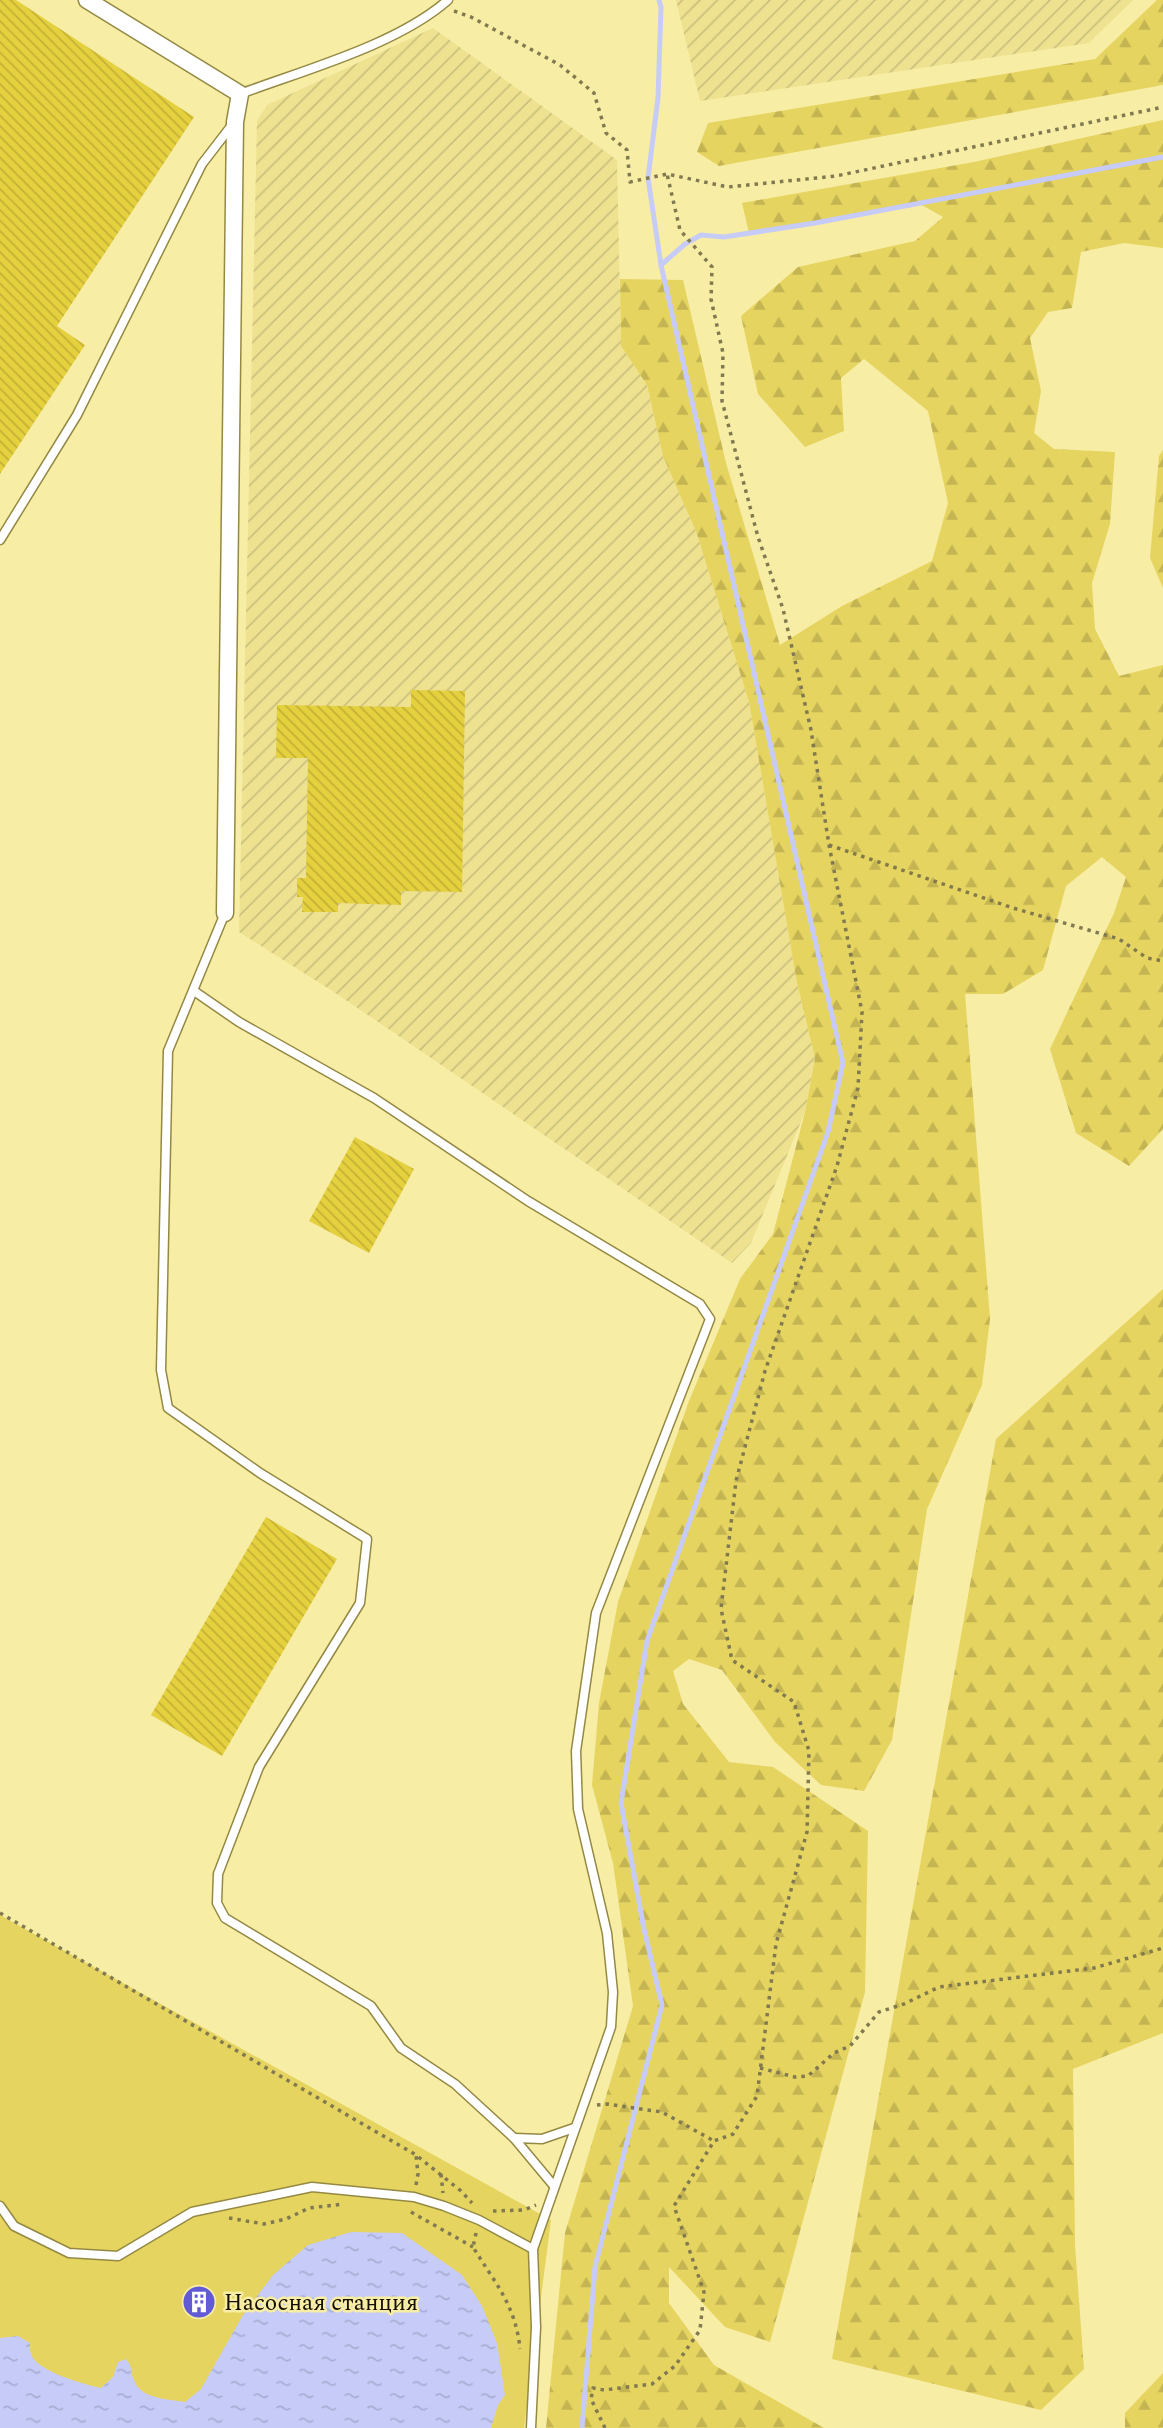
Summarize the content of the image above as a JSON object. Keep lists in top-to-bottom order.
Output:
{
  "places": {
    "building": ["Насосная станция"]
  }
}
